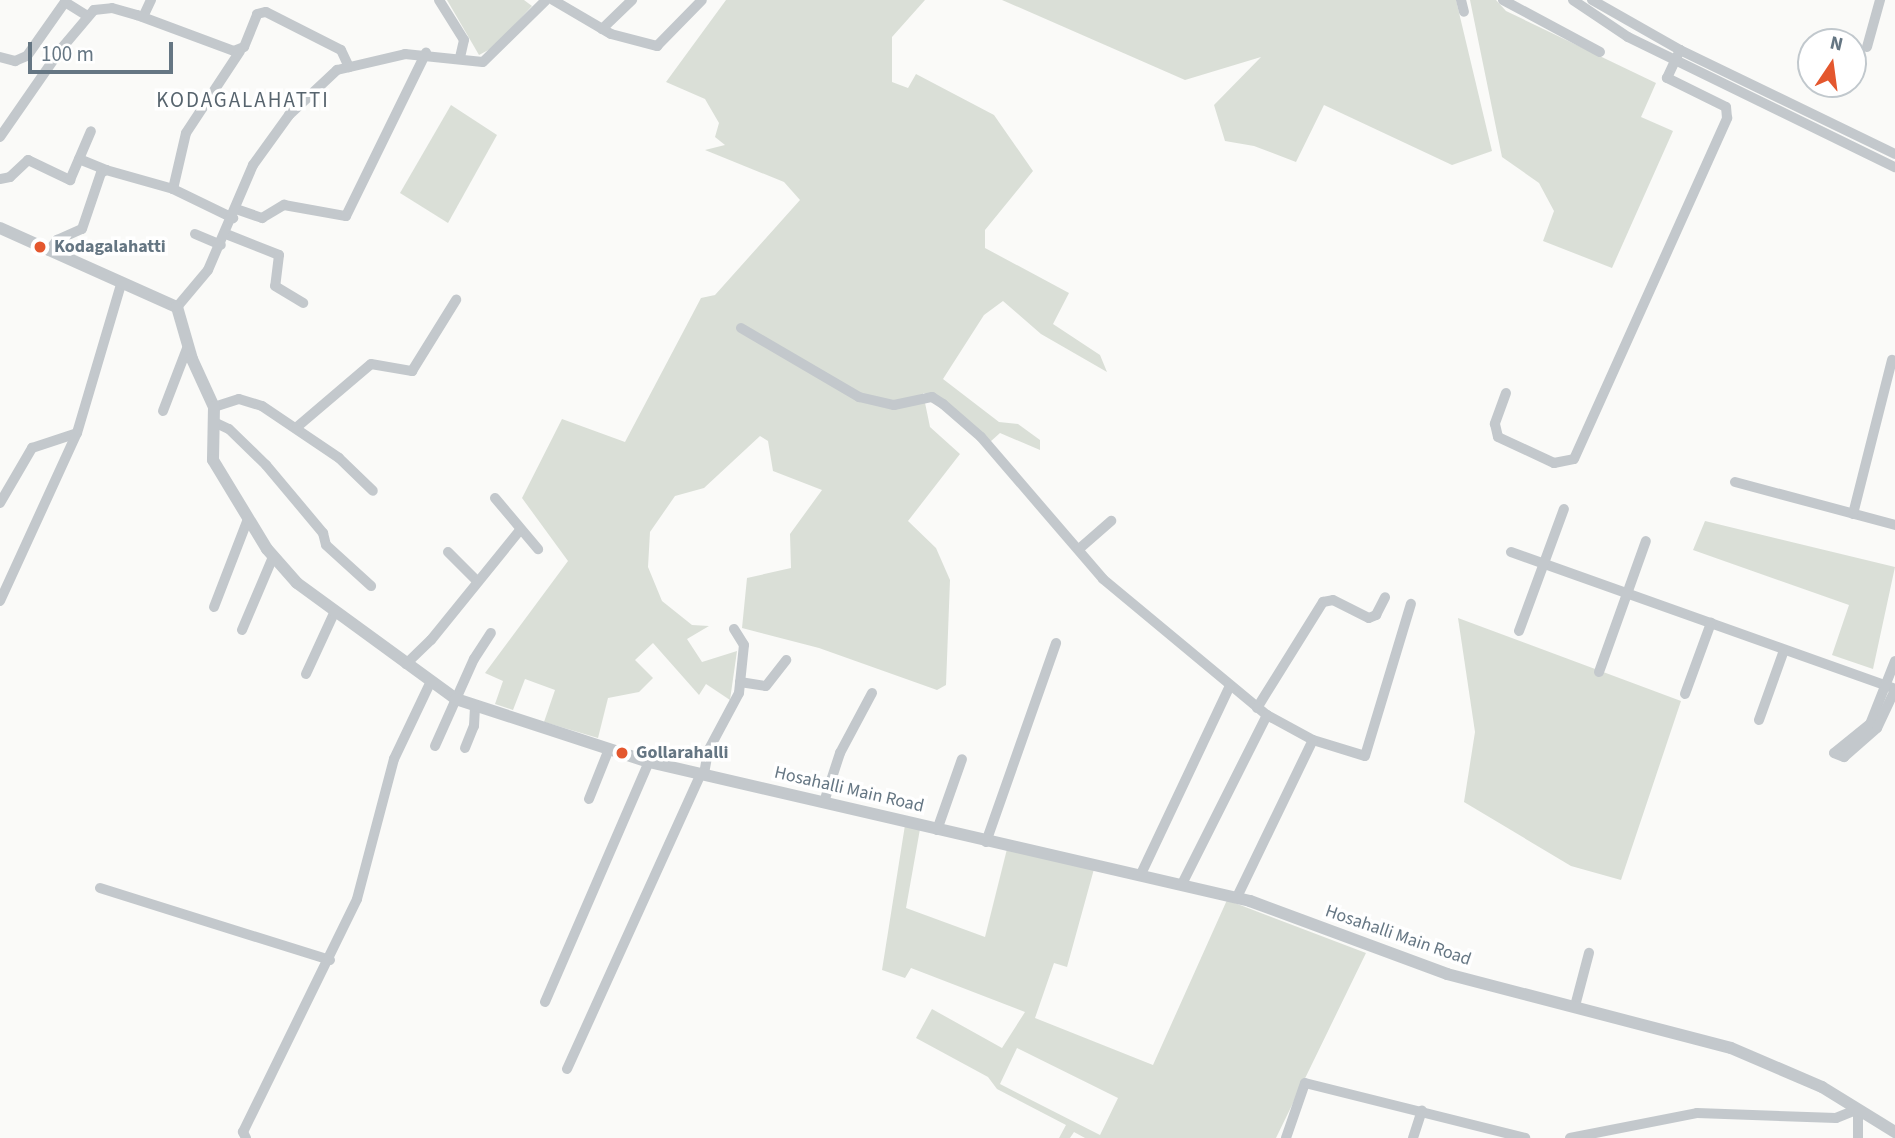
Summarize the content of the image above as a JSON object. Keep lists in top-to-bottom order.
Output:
{
  "streets": {
    "street": ["Hosahalli Main Road"]
  },
  "districts": ["KODAGALAHATTI"],
  "places": ["Kodagalahatti", "Gollarahalli"],
  "scale_bar": "100 m",
  "north": "top"
}
